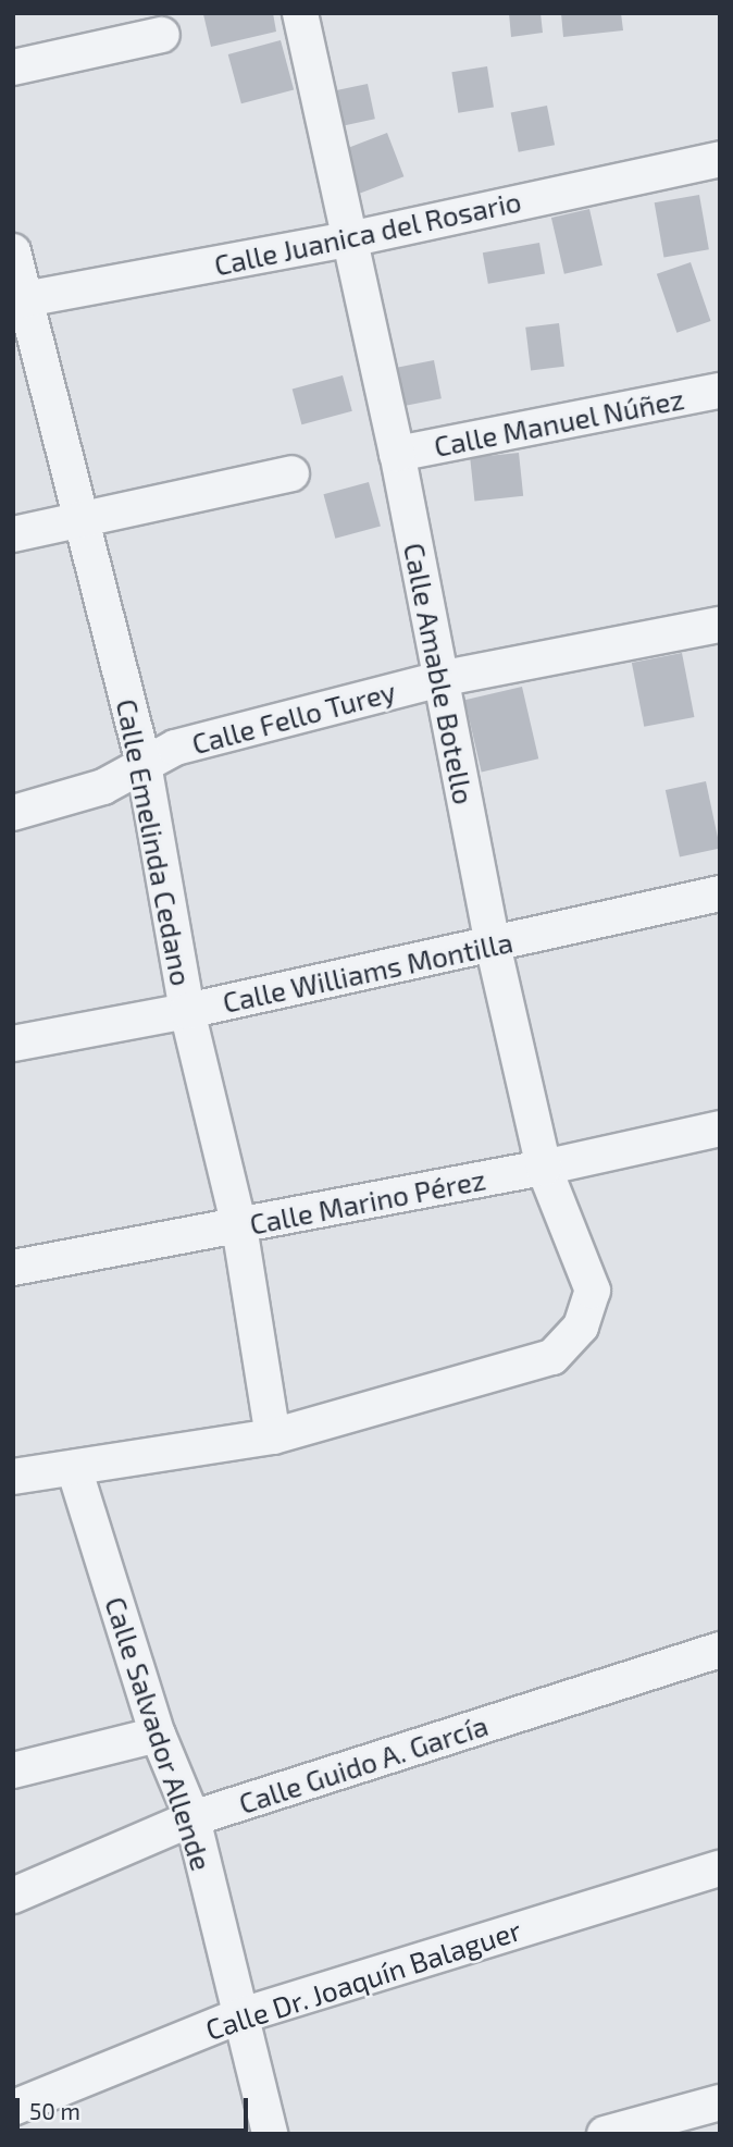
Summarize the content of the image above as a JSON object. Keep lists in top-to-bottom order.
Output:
{
  "streets": {
    "street": [
      "Calle Juanica del Rosario",
      "Calle Manuel Núñez",
      "Calle Amable Botello",
      "Calle Fello Turey",
      "Calle Emelinda Cedano",
      "Calle Williams Montilla",
      "Calle Marino Pérez",
      "Calle Salvador Allende",
      "Calle Guido A. García",
      "Calle Dr. Joaquín Balaguer"
    ]
  },
  "crossings": [
    ["Calle Juanica del Rosario", "Calle Amable Botello"],
    ["Calle Juanica del Rosario", "Calle Emelinda Cedano"],
    ["Calle Manuel Núñez", "Calle Amable Botello"],
    ["Calle Amable Botello", "Calle Fello Turey"],
    ["Calle Amable Botello", "Calle Emelinda Cedano"],
    ["Calle Amable Botello", "Calle Williams Montilla"],
    ["Calle Amable Botello", "Calle Marino Pérez"],
    ["Calle Fello Turey", "Calle Emelinda Cedano"],
    ["Calle Emelinda Cedano", "Calle Williams Montilla"],
    ["Calle Emelinda Cedano", "Calle Marino Pérez"],
    ["Calle Salvador Allende", "Calle Guido A. García"],
    ["Calle Salvador Allende", "Calle Dr. Joaquín Balaguer"]
  ],
  "scale_bar": "50 m"
}
